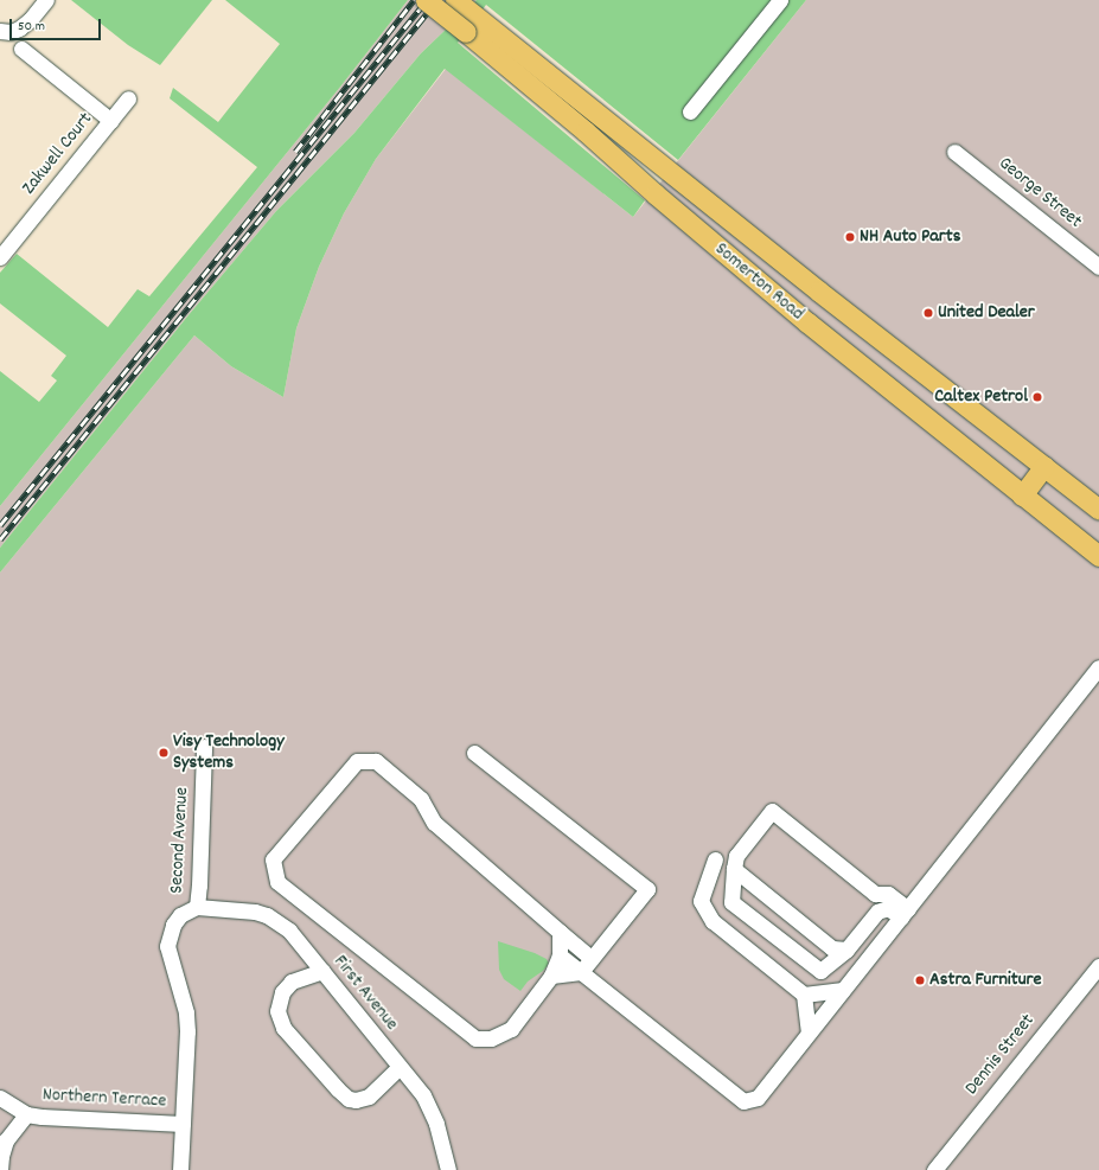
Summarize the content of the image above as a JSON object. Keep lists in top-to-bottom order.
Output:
{
  "streets": {
    "main road": ["Somerton Road"],
    "street": [
      "Zakwell Court",
      "George Street",
      "Second Avenue",
      "First Avenue",
      "Dennis Street",
      "Northern Terrace"
    ]
  },
  "crossings": [
    ["Second Avenue", "First Avenue"]
  ],
  "places": [
    "NH Auto Parts",
    "United Dealer",
    "Caltex Petrol",
    "Visy Technology Systems",
    "Astra Furniture"
  ],
  "scale_bar": "50 m"
}
